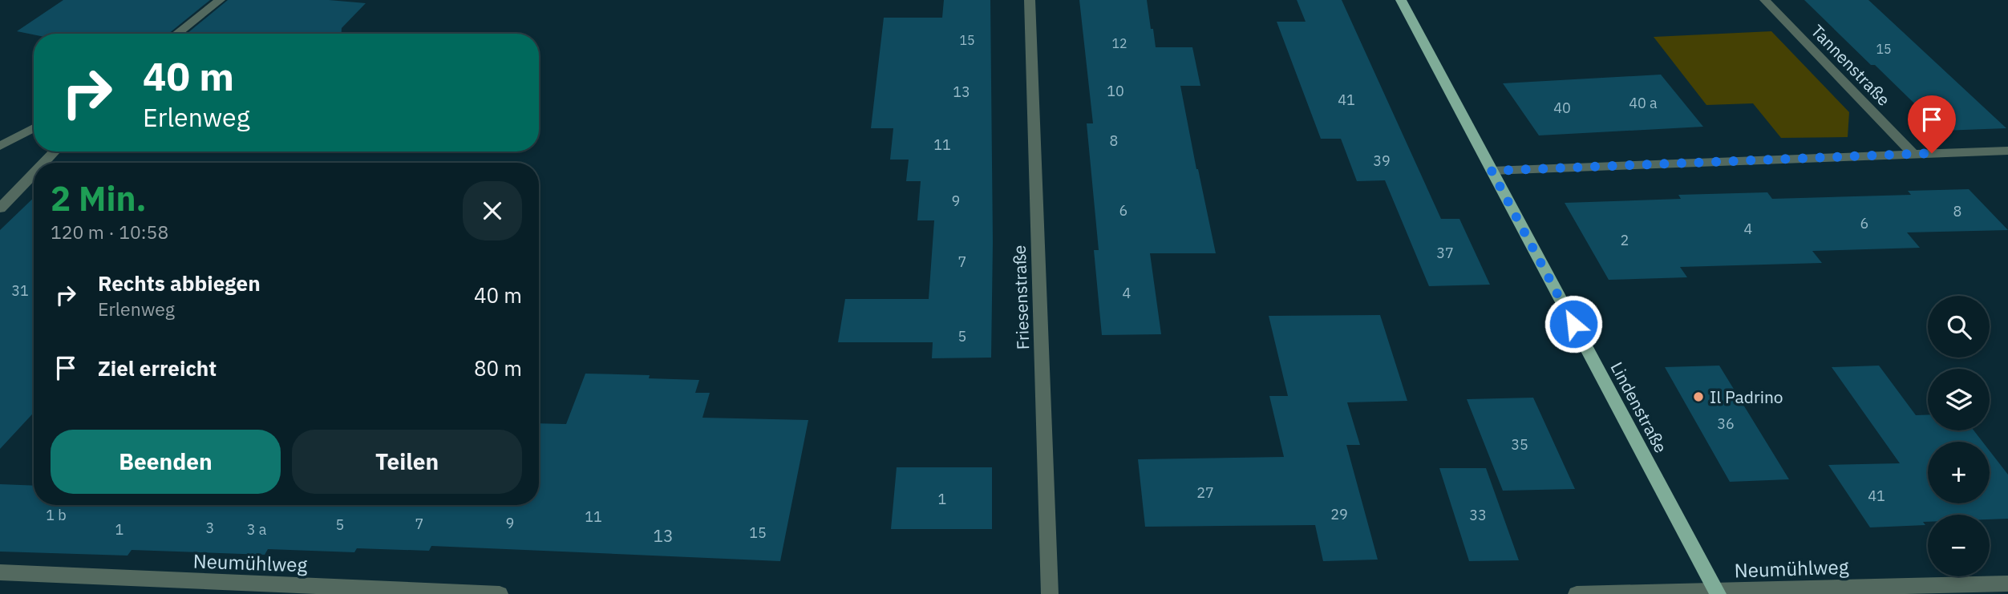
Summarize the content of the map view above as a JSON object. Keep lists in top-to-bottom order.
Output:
{
  "streets": {
    "main road": ["Lindenstraße"],
    "street": ["Tannenstraße", "Friesenstraße", "Neumühlweg"]
  },
  "crossings": [
    ["Lindenstraße", "Neumühlweg"]
  ],
  "places": ["Il Padrino"],
  "house_numbers": [
    "15",
    "12",
    "15",
    "10",
    "13",
    "41",
    "40 a",
    "40",
    "8",
    "11",
    "39",
    "9",
    "6",
    "8",
    "6",
    "4",
    "2",
    "37",
    "7",
    "31",
    "4",
    "5",
    "36",
    "35",
    "27",
    "41",
    "1",
    "29",
    "1 b",
    "33",
    "11",
    "9",
    "7",
    "5",
    "3",
    "1",
    "3 a",
    "15",
    "13"
  ],
  "page": {
    "turn": ["40 m", "Erlenweg"],
    "heading": ["2 Min.", "120 m · 10:58"],
    "list": [
      {
        "name": "Rechts abbiegen",
        "note": "Erlenweg",
        "value": "40 m"
      },
      {
        "name": "Ziel erreicht",
        "value": "80 m"
      }
    ],
    "map_buttons": ["+", "−"],
    "buttons": ["Beenden", "Teilen"]
  }
}
